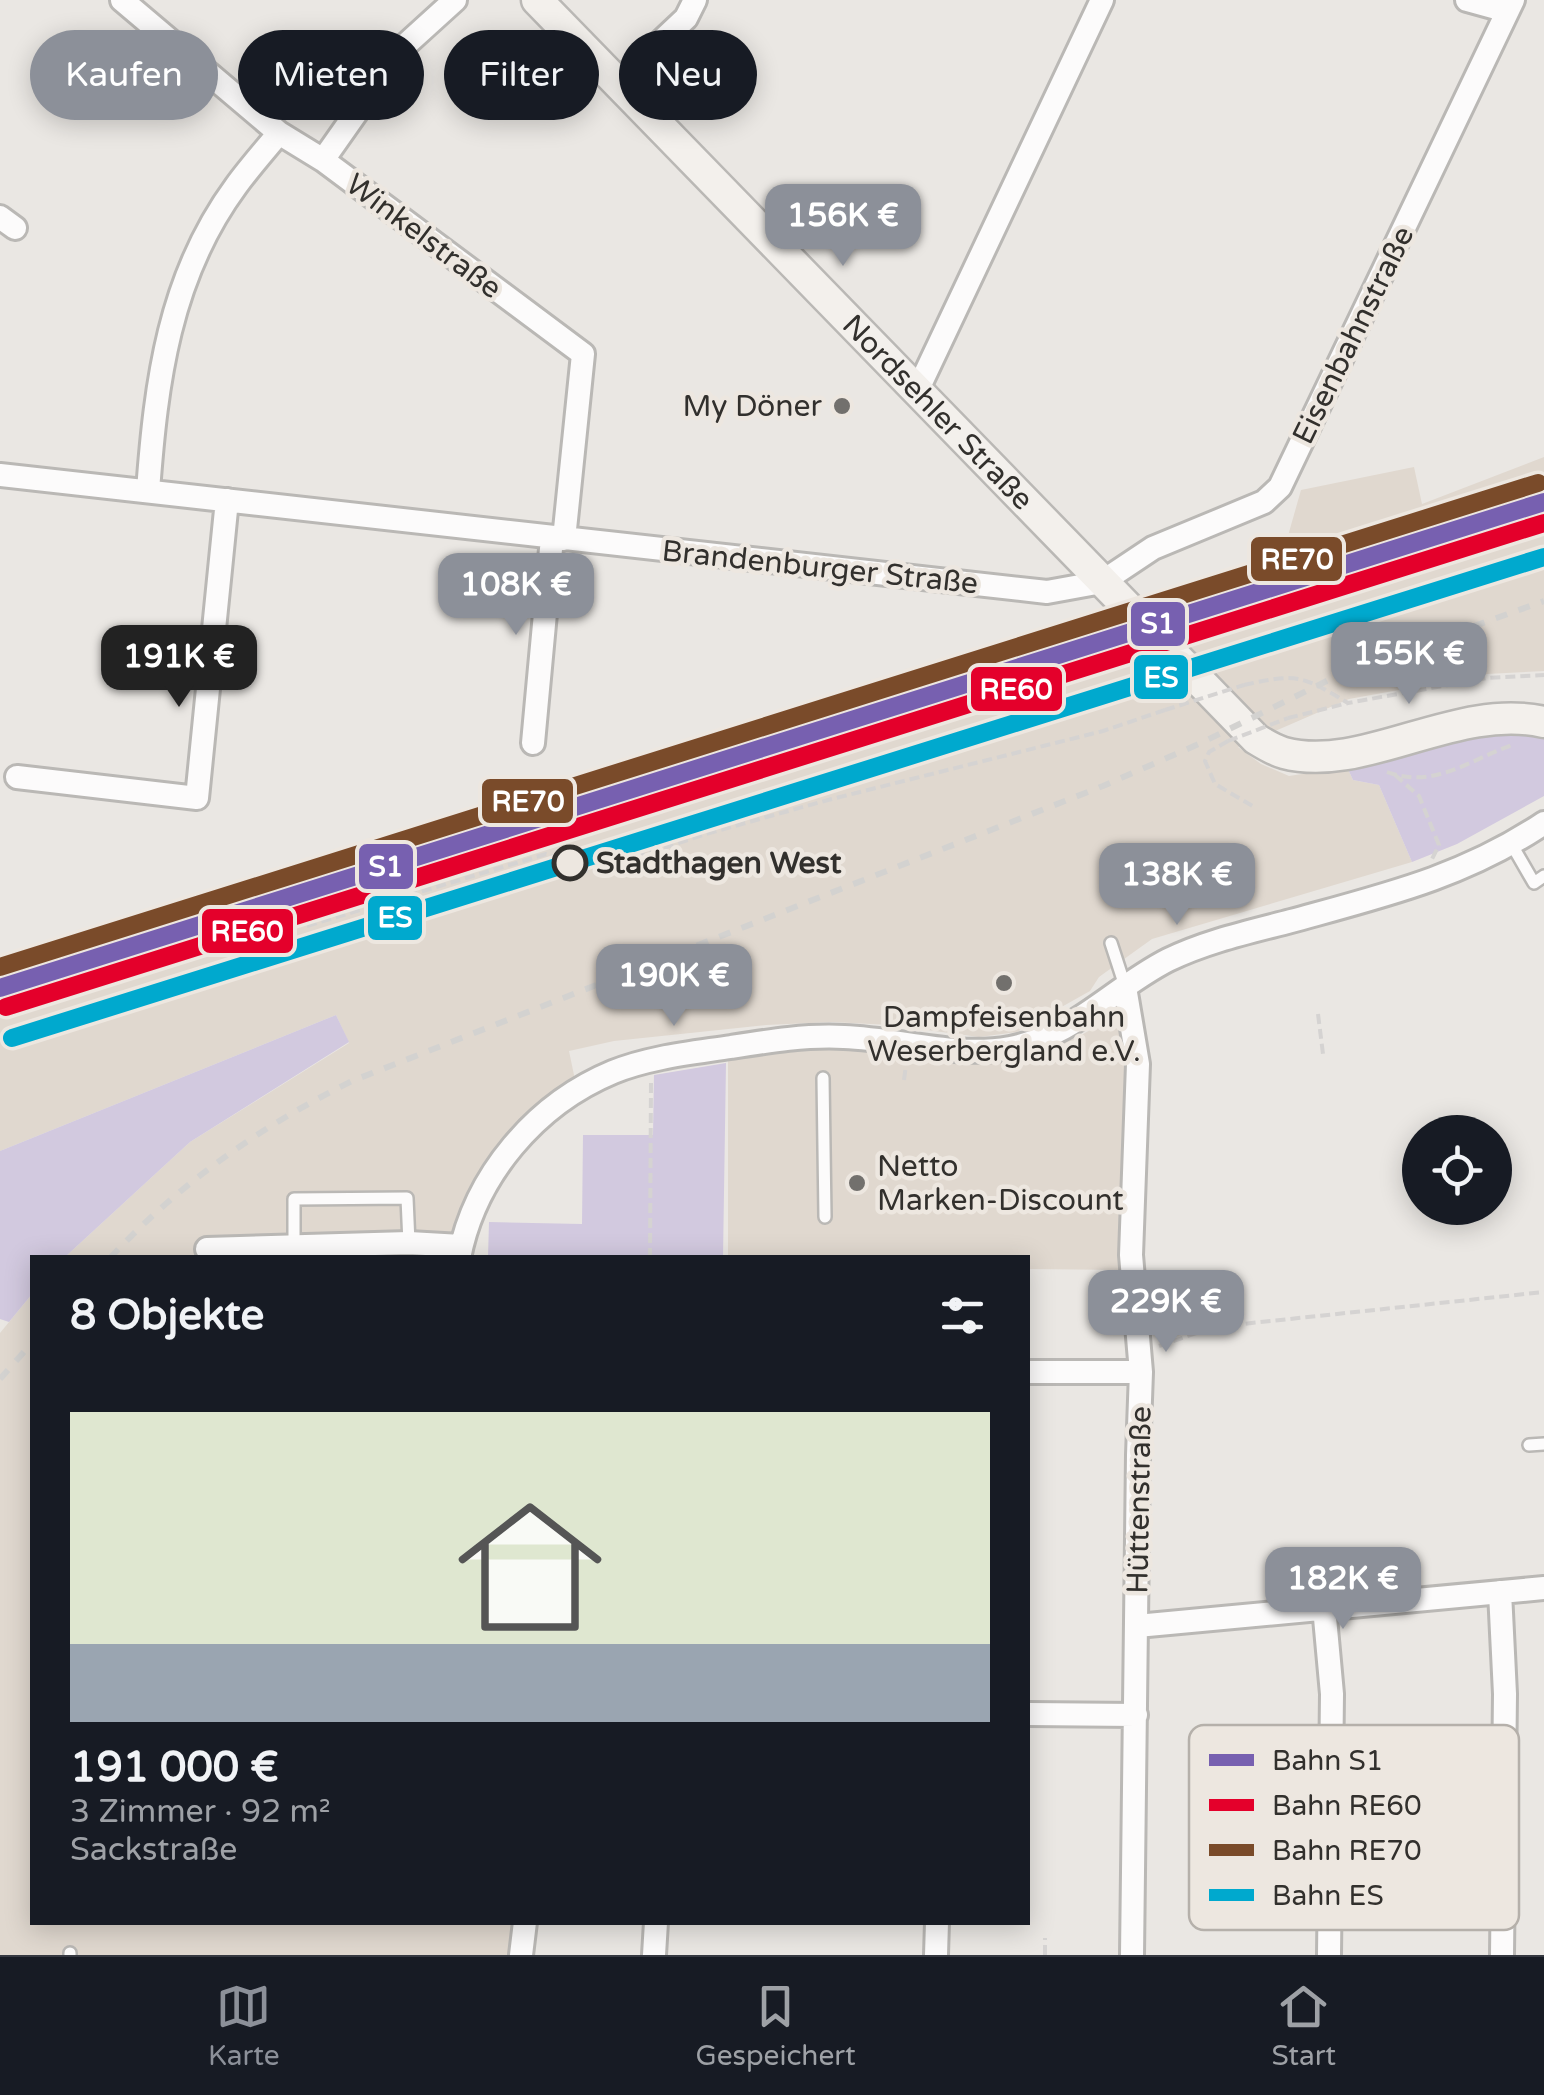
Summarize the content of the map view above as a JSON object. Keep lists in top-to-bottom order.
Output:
{
  "streets": {
    "main road": ["Nordsehler Straße"],
    "street": [
      "Winkelstraße",
      "Eisenbahnstraße",
      "Brandenburger Straße",
      "Hüttenstraße"
    ]
  },
  "crossings": [
    ["Winkelstraße", "Brandenburger Straße"],
    ["Eisenbahnstraße", "Nordsehler Straße"],
    ["Eisenbahnstraße", "Brandenburger Straße"],
    ["Nordsehler Straße", "Brandenburger Straße"]
  ],
  "places": [
    "My Döner",
    "Stadthagen West",
    "Dampfeisenbahn Weserbergland e.V.",
    "Netto Marken-Discount"
  ],
  "lines": [
    "rail line RE70",
    "rail line S1",
    "rail line RE60",
    "rail line ES"
  ],
  "legend": [
    "Bahn S1",
    "Bahn RE60",
    "Bahn RE70",
    "Bahn ES"
  ],
  "page": {
    "chip": [
      "Kaufen",
      "Mieten",
      "Filter",
      "Neu"
    ],
    "price": [
      "156K €",
      "108K €",
      "155K €",
      "191K €",
      "138K €",
      "190K €",
      "229K €",
      "182K €"
    ],
    "heading": "8 Objekte",
    "list": [
      {
        "name": "191 000 €",
        "note": "3 Zimmer · 92 m² · Sackstraße"
      }
    ],
    "tabs": ["Karte", "Gespeichert", "Start"]
  }
}
